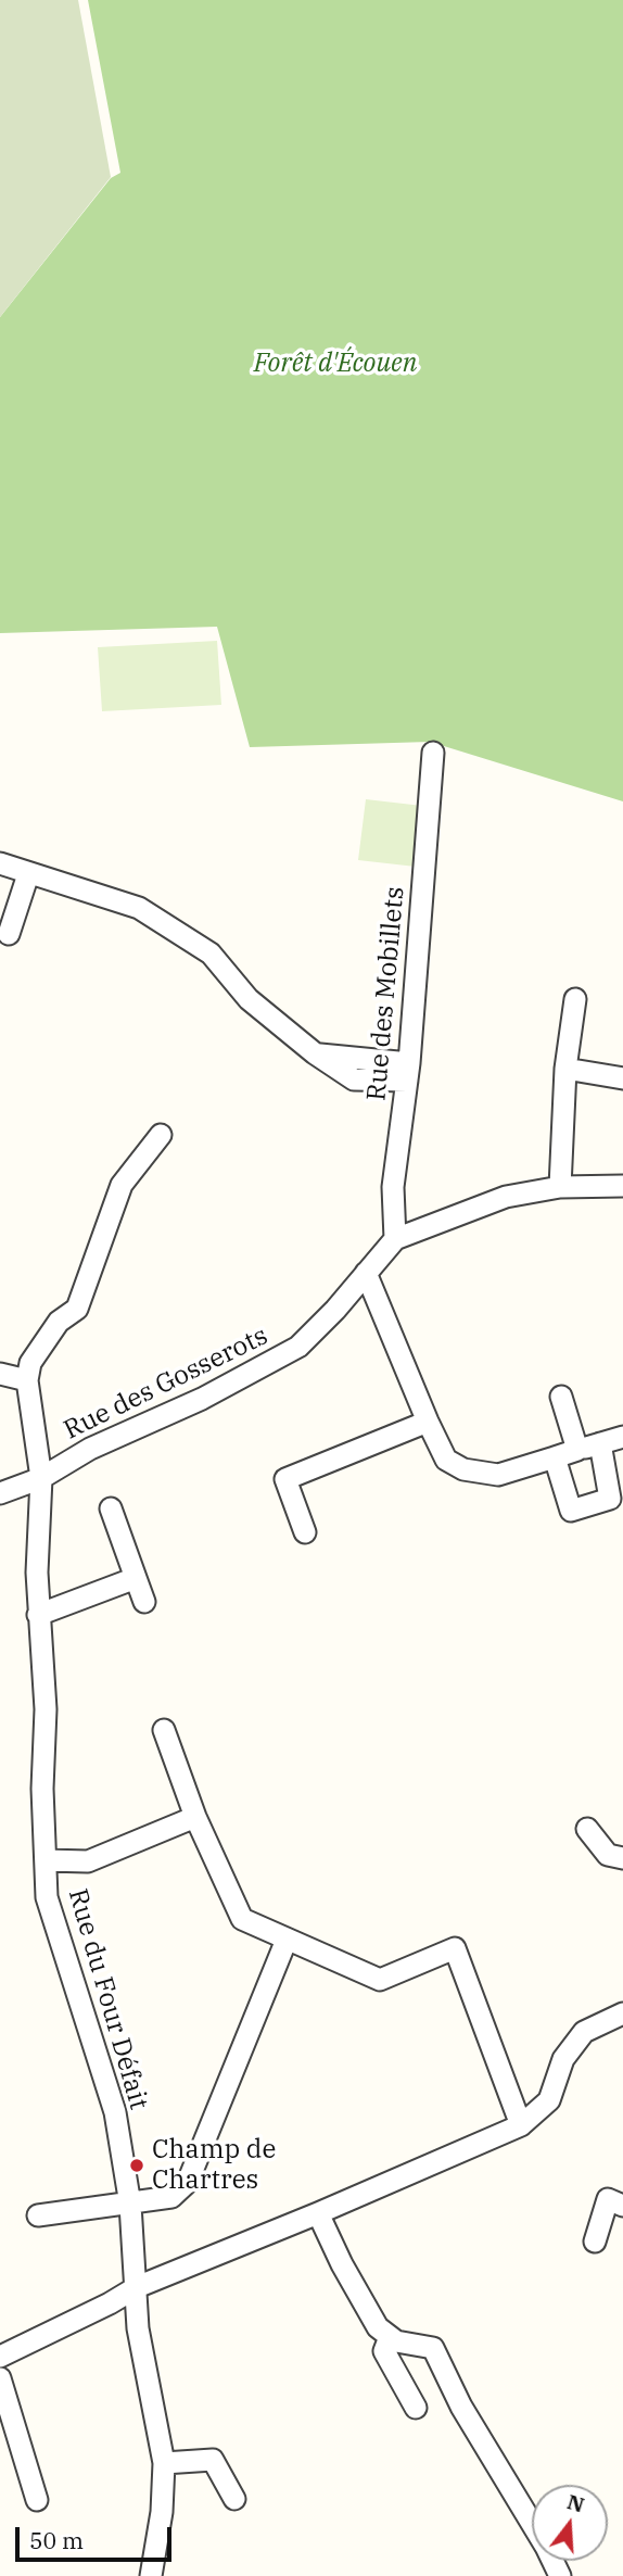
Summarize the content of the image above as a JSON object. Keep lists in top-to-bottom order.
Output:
{
  "streets": {
    "street": ["Rue des Mobillets", "Rue des Gosserots", "Rue du Four Défait"]
  },
  "crossings": [
    ["Rue des Mobillets", "Rue des Gosserots"],
    ["Rue des Gosserots", "Rue du Four Défait"]
  ],
  "parks": ["Forêt d'Écouen"],
  "places": ["Champ de Chartres"],
  "scale_bar": "50 m",
  "north": "top"
}
